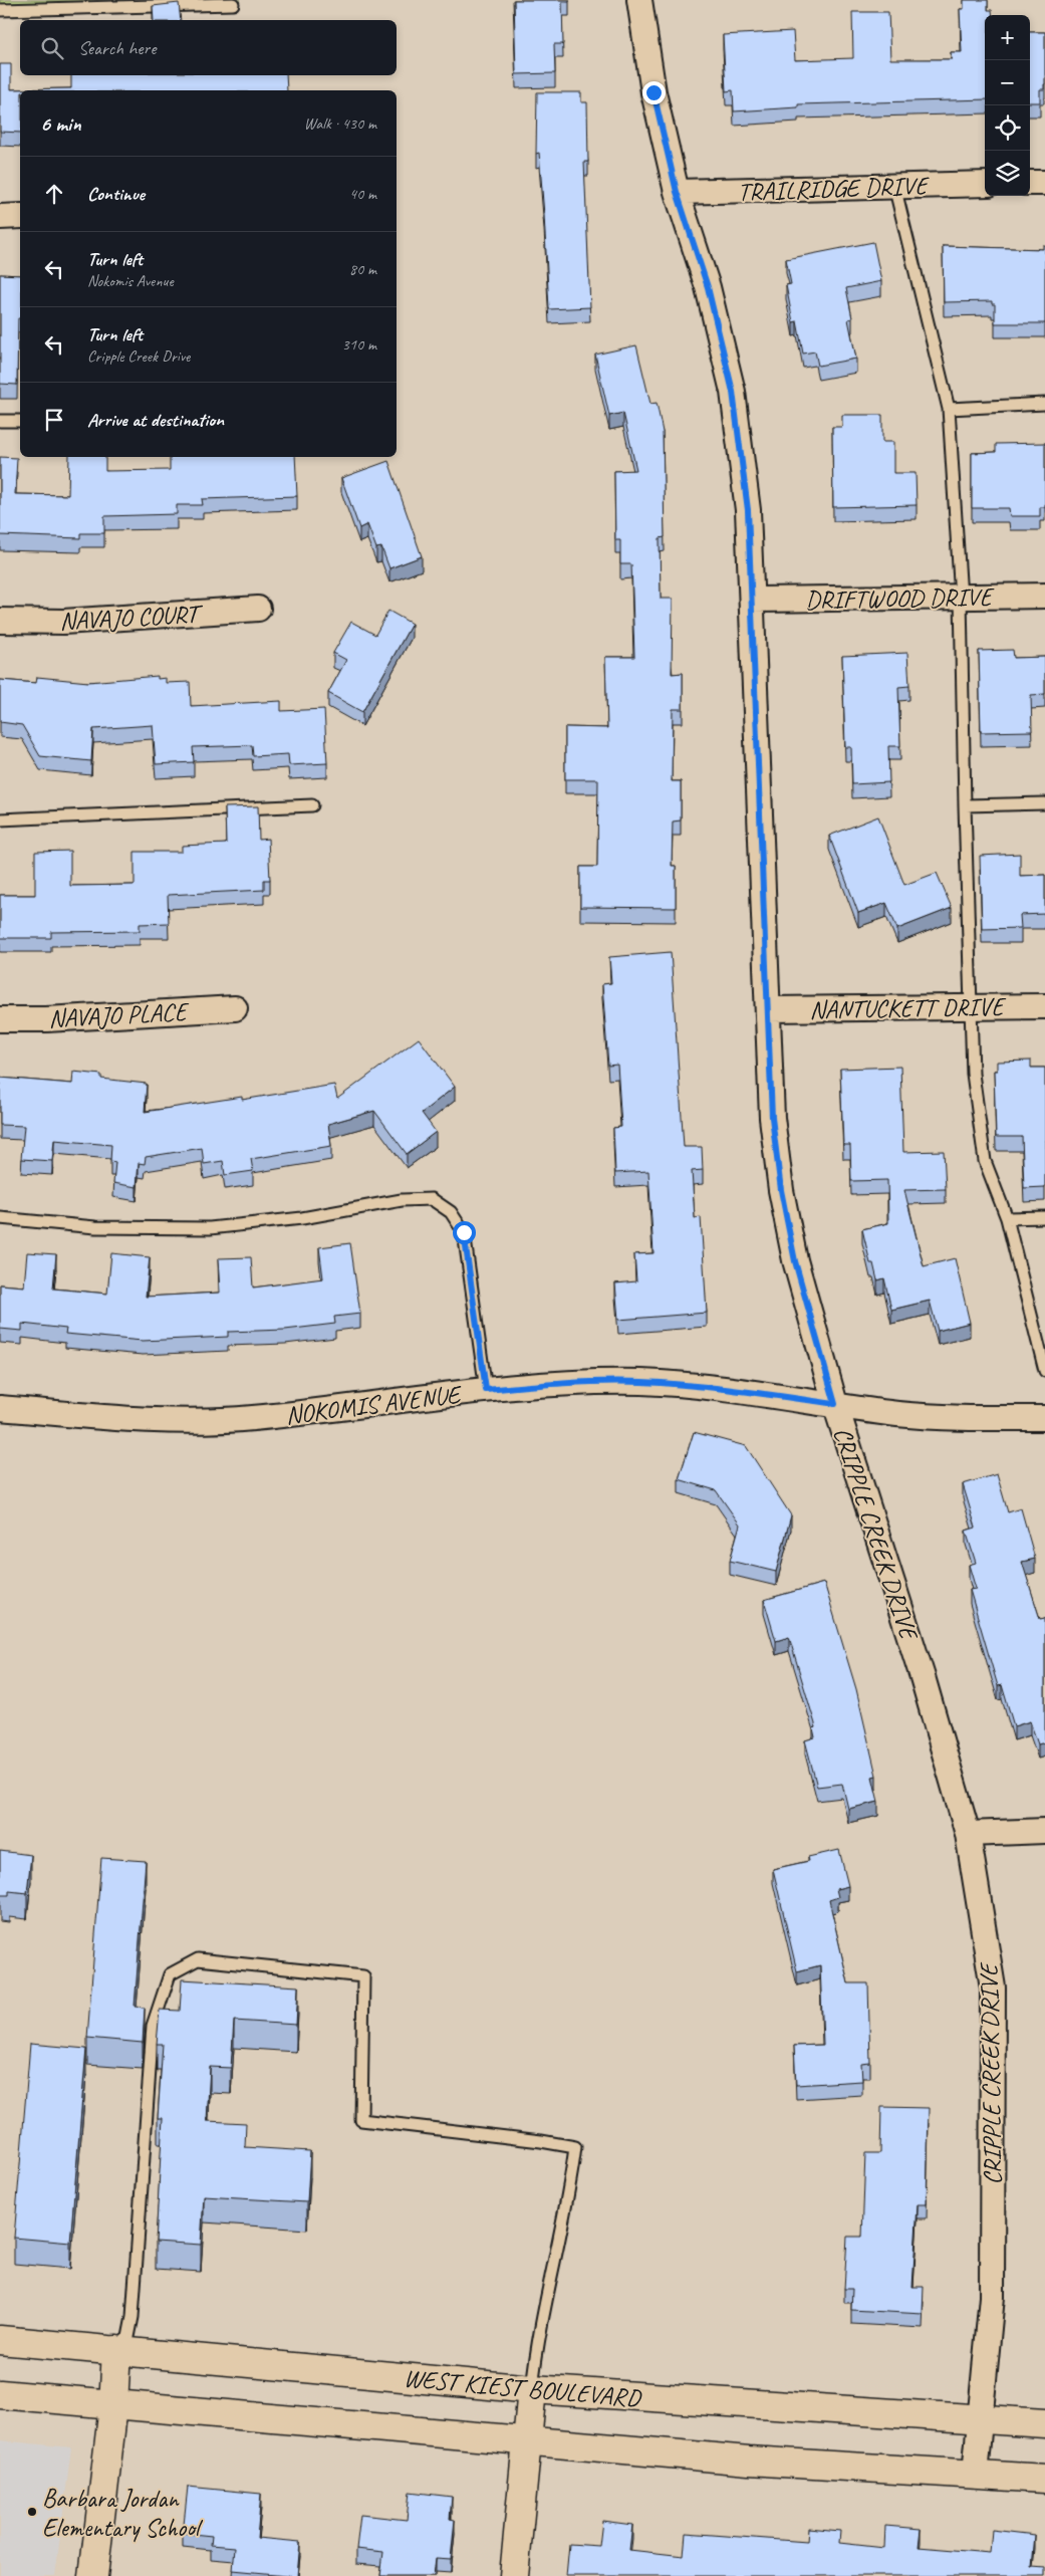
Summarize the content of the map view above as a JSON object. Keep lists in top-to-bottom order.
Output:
{
  "streets": {
    "main road": ["WEST KIEST BOULEVARD"],
    "street": [
      "TRAILRIDGE DRIVE",
      "DRIFTWOOD DRIVE",
      "NAVAJO COURT",
      "NANTUCKETT DRIVE",
      "NAVAJO PLACE",
      "NOKOMIS AVENUE",
      "CRIPPLE CREEK DRIVE"
    ]
  },
  "crossings": [
    ["TRAILRIDGE DRIVE", "CRIPPLE CREEK DRIVE"],
    ["DRIFTWOOD DRIVE", "CRIPPLE CREEK DRIVE"],
    ["NANTUCKETT DRIVE", "CRIPPLE CREEK DRIVE"],
    ["NOKOMIS AVENUE", "CRIPPLE CREEK DRIVE"],
    ["CRIPPLE CREEK DRIVE", "WEST KIEST BOULEVARD"]
  ],
  "places": ["Barbara Jordan Elementary School"],
  "page": {
    "map_buttons": ["+", "−"],
    "search": "Search here",
    "heading": ["6 min", "Walk · 430 m"],
    "list": [
      ["Continue", "40 m"],
      ["Turn left", "Nokomis Avenue", "80 m"],
      ["Turn left", "Cripple Creek Drive", "310 m"],
      "Arrive at destination"
    ]
  }
}
